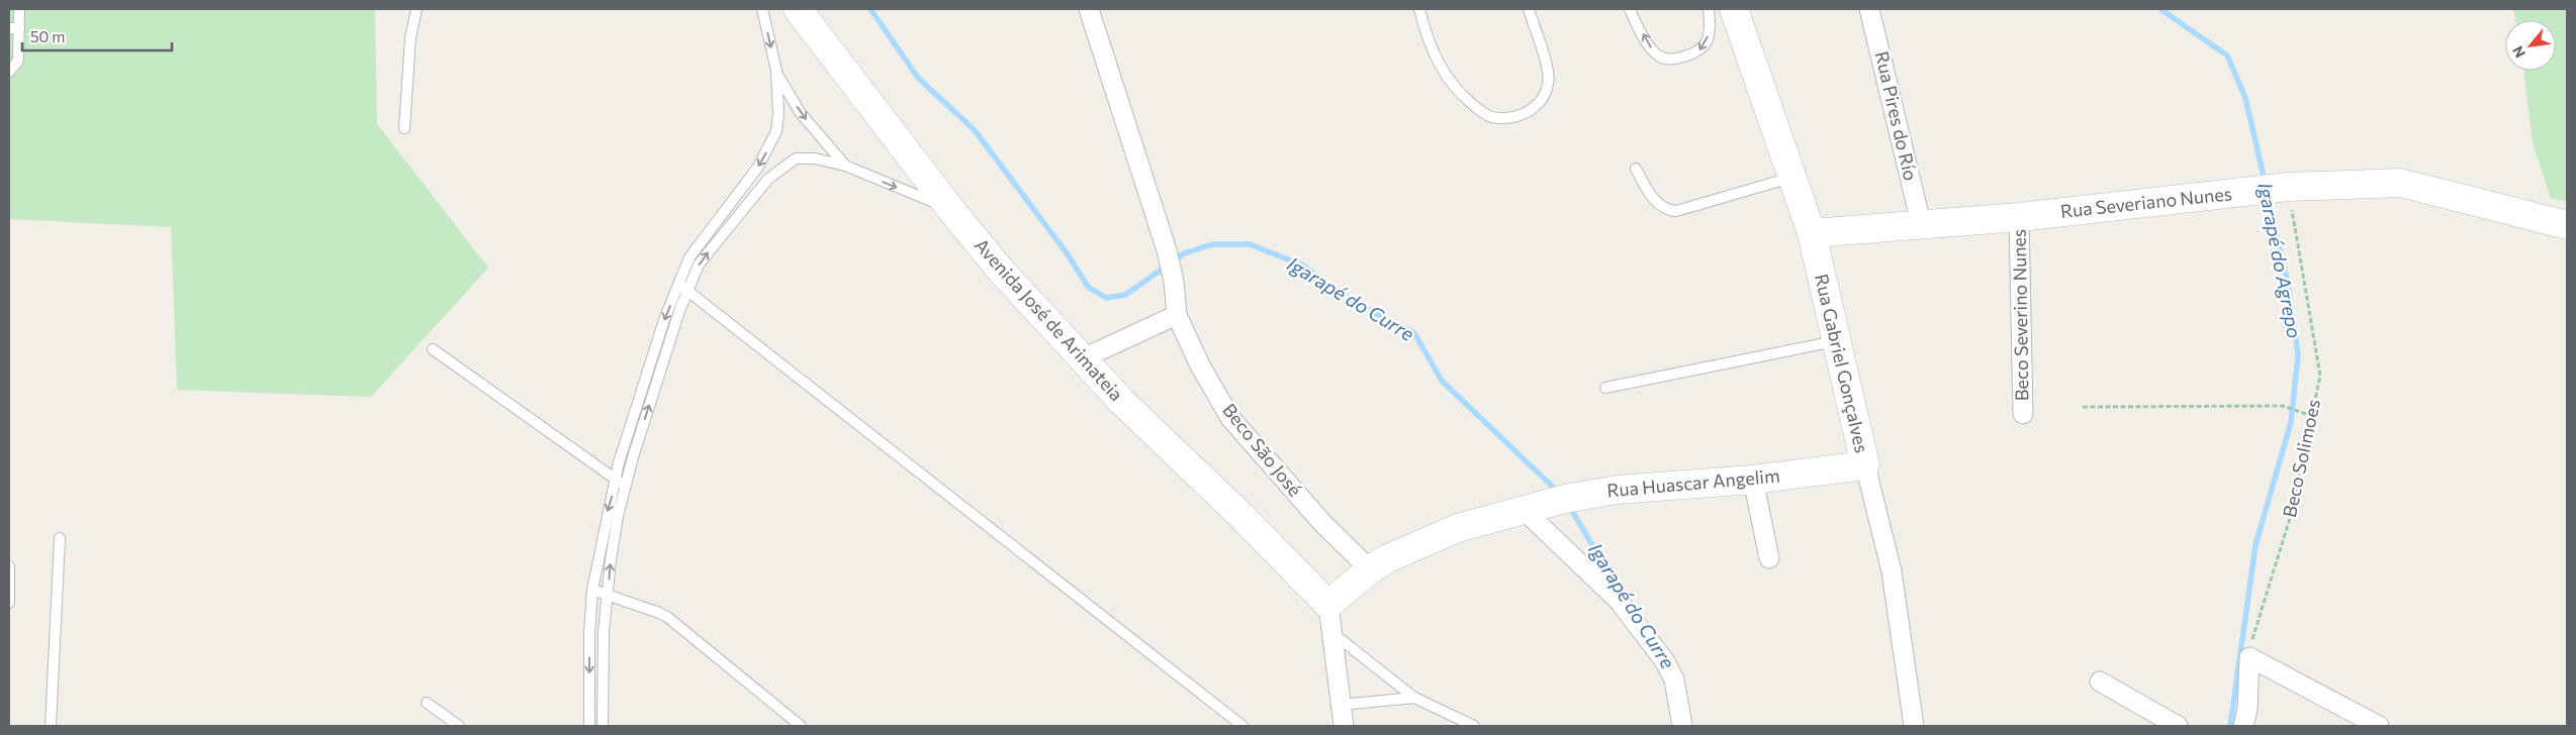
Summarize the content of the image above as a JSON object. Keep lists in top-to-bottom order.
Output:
{
  "streets": {
    "street": [
      "Rua Pires do Río",
      "Rua Severiano Nunes",
      "Beco Severino Nunes",
      "Avenida José de Arimateia",
      "Rua Gabriel Gonçalves",
      "Beco São José",
      "Rua Huascar Angelim"
    ],
    "path": ["Beco Solimoes"]
  },
  "crossings": [
    ["Rua Pires do Río", "Rua Severiano Nunes"],
    ["Rua Severiano Nunes", "Beco Severino Nunes"],
    ["Rua Severiano Nunes", "Rua Gabriel Gonçalves"],
    ["Rua Severiano Nunes", "Beco Solimoes"],
    ["Avenida José de Arimateia", "Rua Huascar Angelim"],
    ["Rua Gabriel Gonçalves", "Rua Huascar Angelim"],
    ["Beco São José", "Rua Huascar Angelim"]
  ],
  "water": ["Igarapé do Agrepo", "Igarapé do Curre"],
  "scale_bar": "50 m",
  "north": "bottom left"
}
